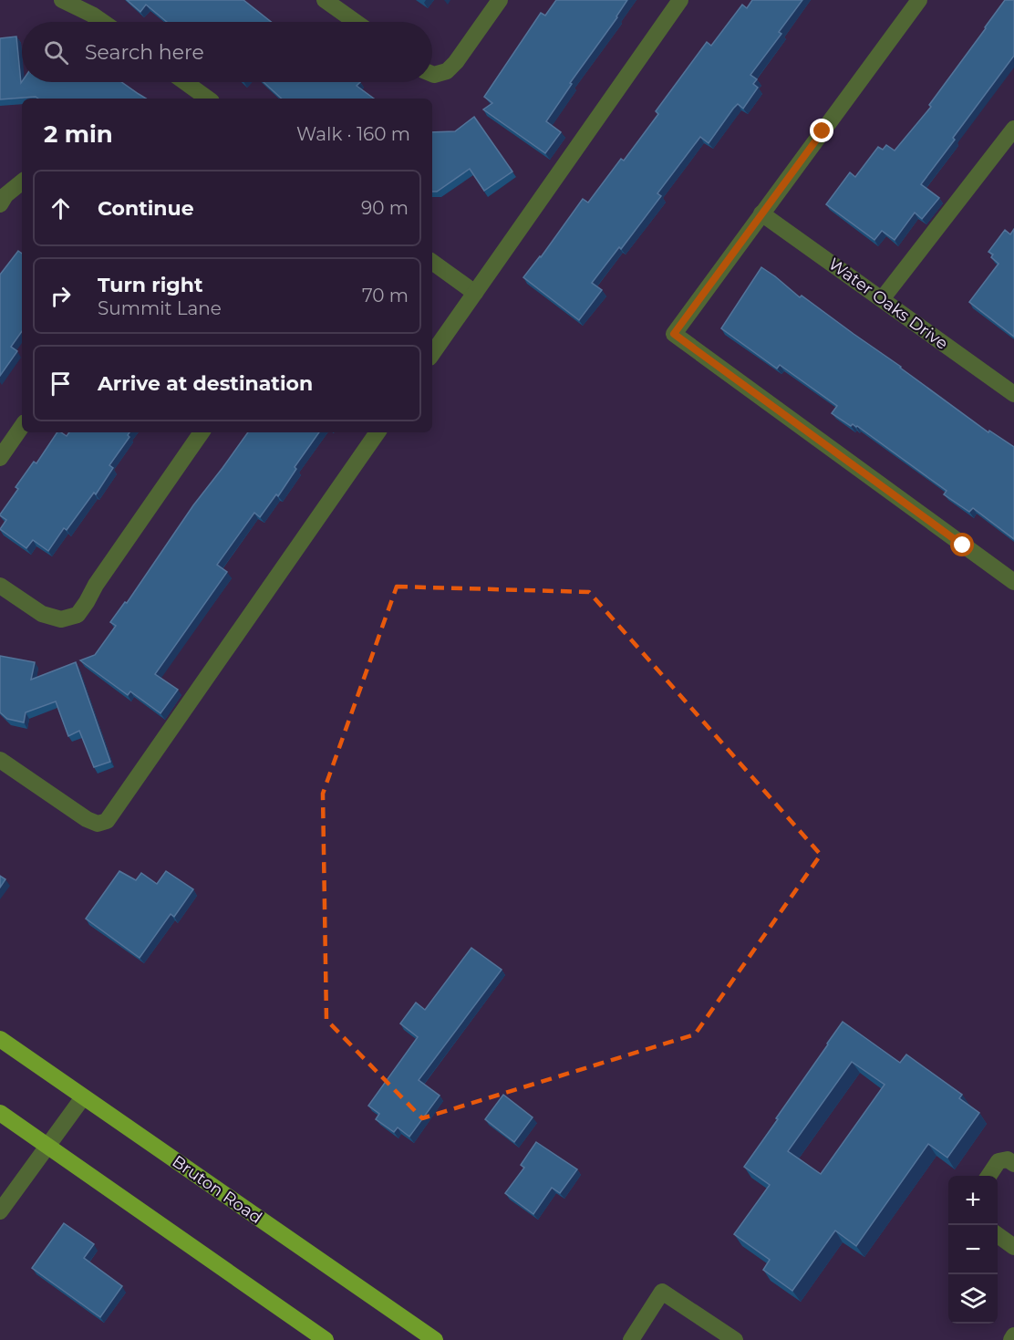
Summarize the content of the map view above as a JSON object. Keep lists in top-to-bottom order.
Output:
{
  "streets": {
    "main road": ["Bruton Road"],
    "street": ["Water Oaks Drive"]
  },
  "page": {
    "search": "Search here",
    "heading": ["2 min", "Walk · 160 m"],
    "list": [
      ["Continue", "90 m"],
      ["Turn right", "Summit Lane", "70 m"],
      "Arrive at destination"
    ],
    "map_buttons": ["+", "−"]
  }
}
